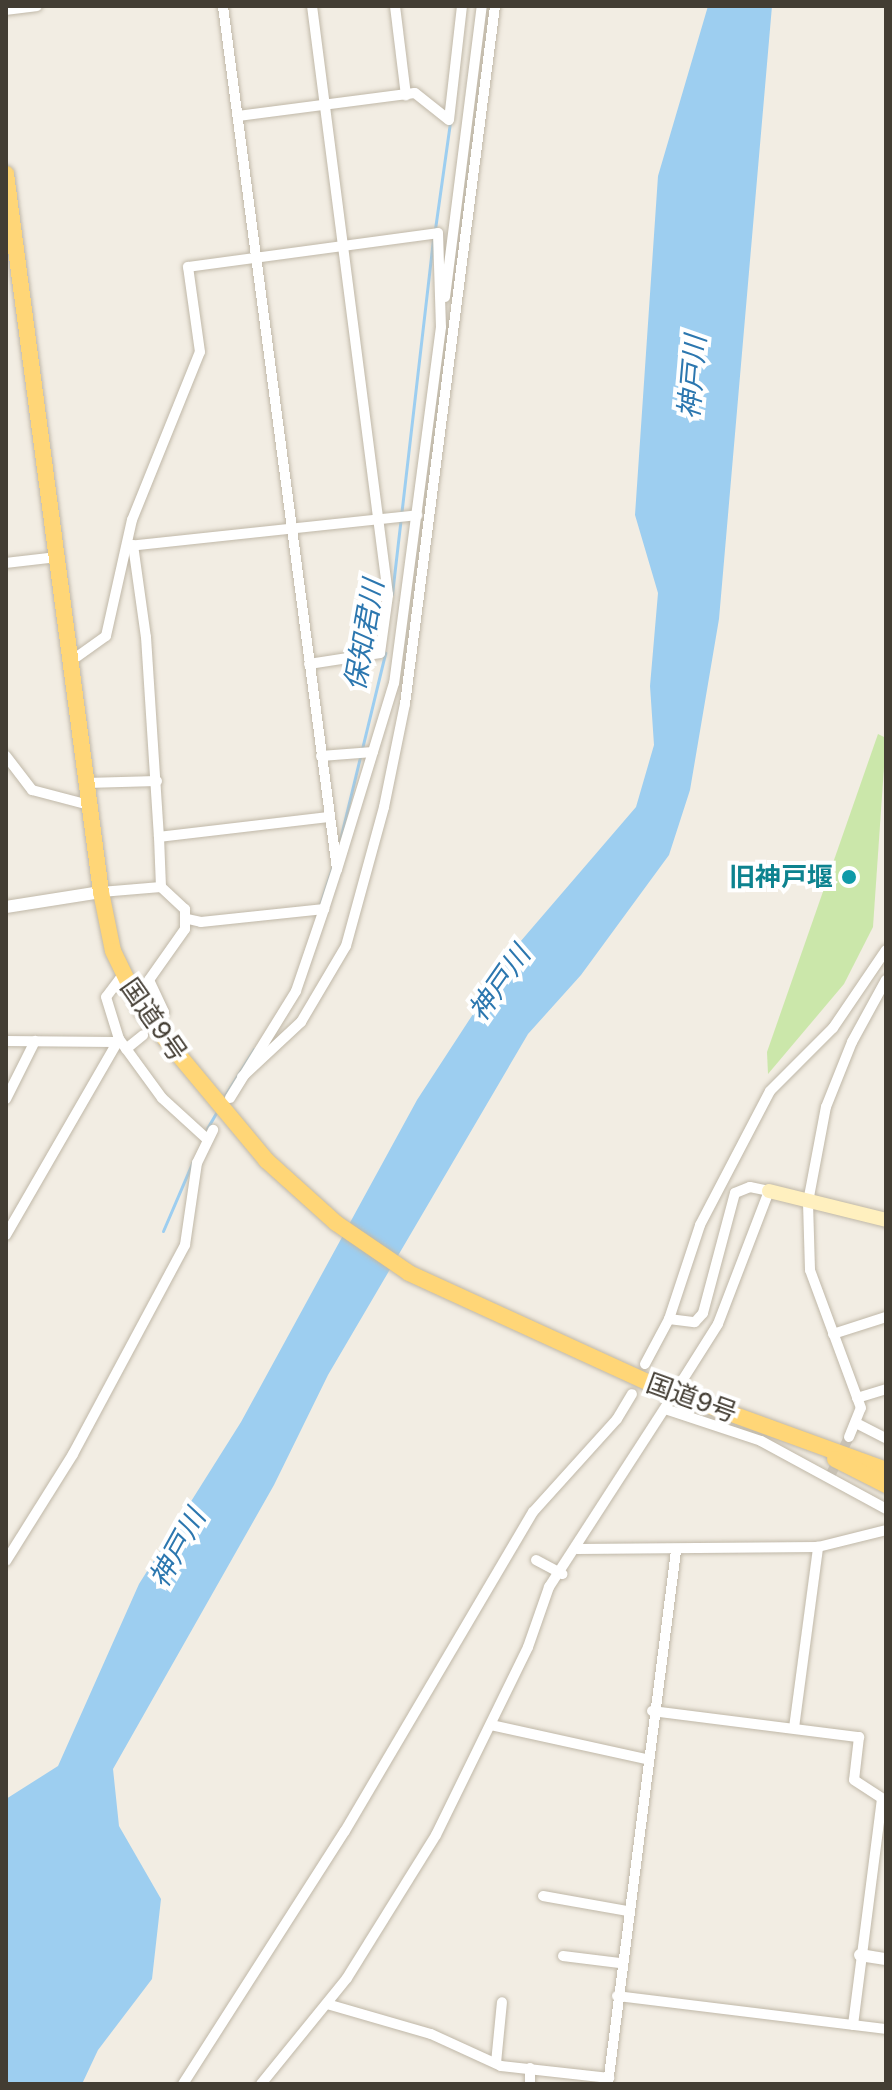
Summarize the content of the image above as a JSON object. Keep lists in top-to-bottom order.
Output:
{
  "streets": {
    "highway": ["国道9号"]
  },
  "water": ["神戸川", "保知君川"],
  "places": ["旧神戸堰"]
}
